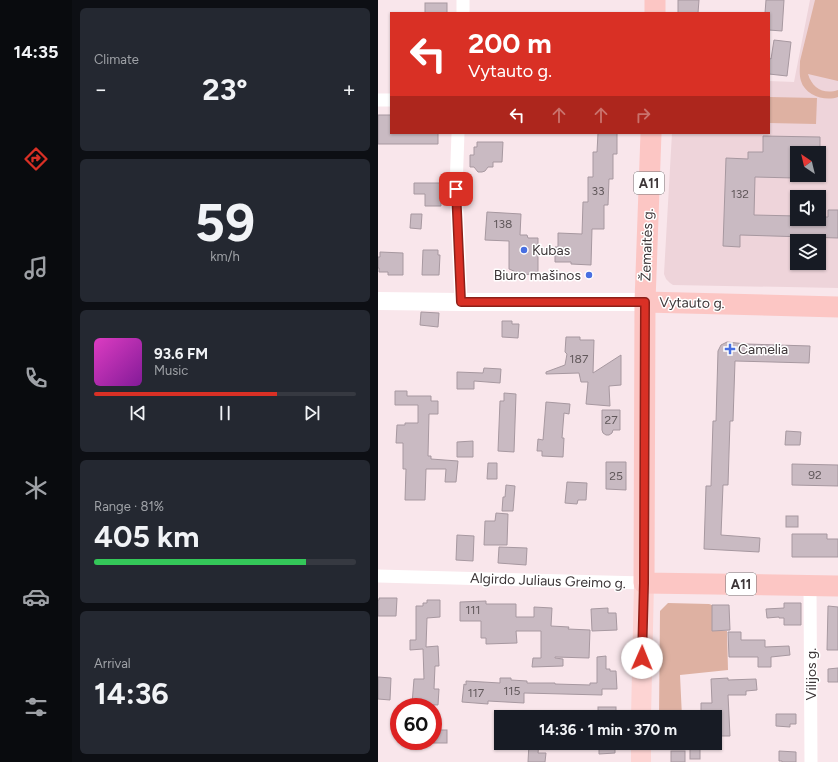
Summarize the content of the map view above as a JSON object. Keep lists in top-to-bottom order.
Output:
{
  "streets": {
    "highway": [
      "A11",
      "Žemaitės g.",
      "Vytauto g.",
      "Algirdo Juliaus Greimo g."
    ],
    "street": ["Vilijos g."]
  },
  "crossings": [
    ["Žemaitės g.", "Vytauto g."],
    ["Žemaitės g.", "Algirdo Juliaus Greimo g."],
    ["Algirdo Juliaus Greimo g.", "Vilijos g."]
  ],
  "places": {
    "other": ["Kubas", "Biuro mašinos"],
    "health": ["Camelia"]
  },
  "house_numbers": [
    "33",
    "132",
    "138",
    "187",
    "27",
    "92",
    "25",
    "111",
    "115",
    "117"
  ],
  "north": "top left",
  "page": {
    "tabs": "14:35",
    "tile": [
      "Climate",
      ["59", "km/h"],
      ["Range · 81%", "405 km"],
      ["Arrival", "14:36"]
    ],
    "turn": ["200 m", "Vytauto g."],
    "heat": ["−", "23°", "+"],
    "song": ["93.6 FM", "Music"],
    "limit": "60",
    "trip": "14:36 · 1 min · 370 m"
  }
}
